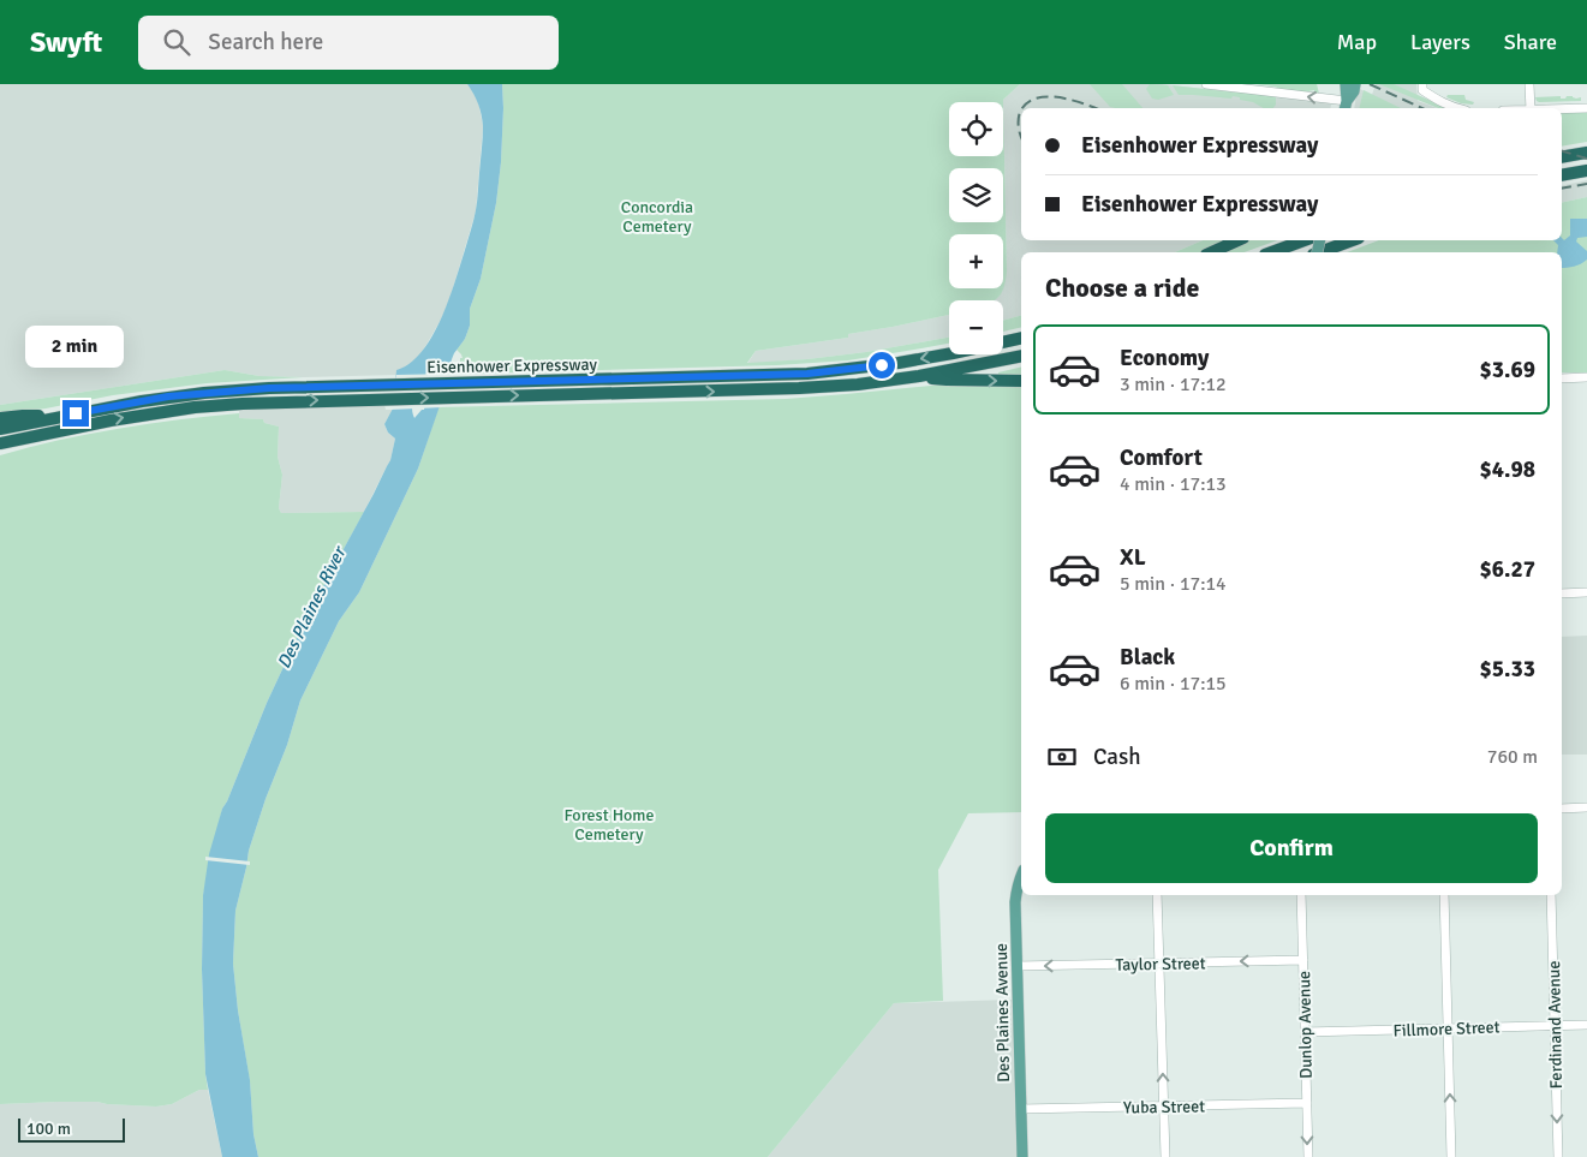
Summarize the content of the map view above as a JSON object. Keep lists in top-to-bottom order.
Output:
{
  "streets": {
    "highway": ["Eisenhower Expressway"],
    "main road": ["Des Plaines Avenue"],
    "street": [
      "Taylor Street",
      "Dunlop Avenue",
      "Ferdinand Avenue",
      "Fillmore Street",
      "Yuba Street"
    ]
  },
  "crossings": [
    ["Taylor Street", "Des Plaines Avenue"],
    ["Taylor Street", "Dunlop Avenue"],
    ["Des Plaines Avenue", "Yuba Street"],
    ["Dunlop Avenue", "Fillmore Street"],
    ["Dunlop Avenue", "Yuba Street"],
    ["Ferdinand Avenue", "Fillmore Street"]
  ],
  "one_way": ["Taylor Street", "Ferdinand Avenue"],
  "water": ["Des Plaines River"],
  "parks": ["Concordia Cemetery", "Forest Home Cemetery"],
  "scale_bar": "100 m",
  "page": {
    "header": "Swyft",
    "search": "Search here",
    "nav": ["Map", "Layers", "Share"],
    "map_buttons": ["+", "−"],
    "banner": ["Eisenhower Expressway", "Eisenhower Expressway"],
    "heading": "Choose a ride",
    "list": [
      {
        "name": "Economy",
        "note": "3 min · 17:12",
        "value": "$3.69"
      },
      {
        "name": "Comfort",
        "note": "4 min · 17:13",
        "value": "$4.98"
      },
      {
        "name": "XL",
        "note": "5 min · 17:14",
        "value": "$6.27"
      },
      {
        "name": "Black",
        "note": "6 min · 17:15",
        "value": "$5.33"
      }
    ],
    "bubble": "2 min",
    "pay": ["Cash", "760 m"],
    "buttons": "Confirm",
    "scale": "100 m"
  }
}
